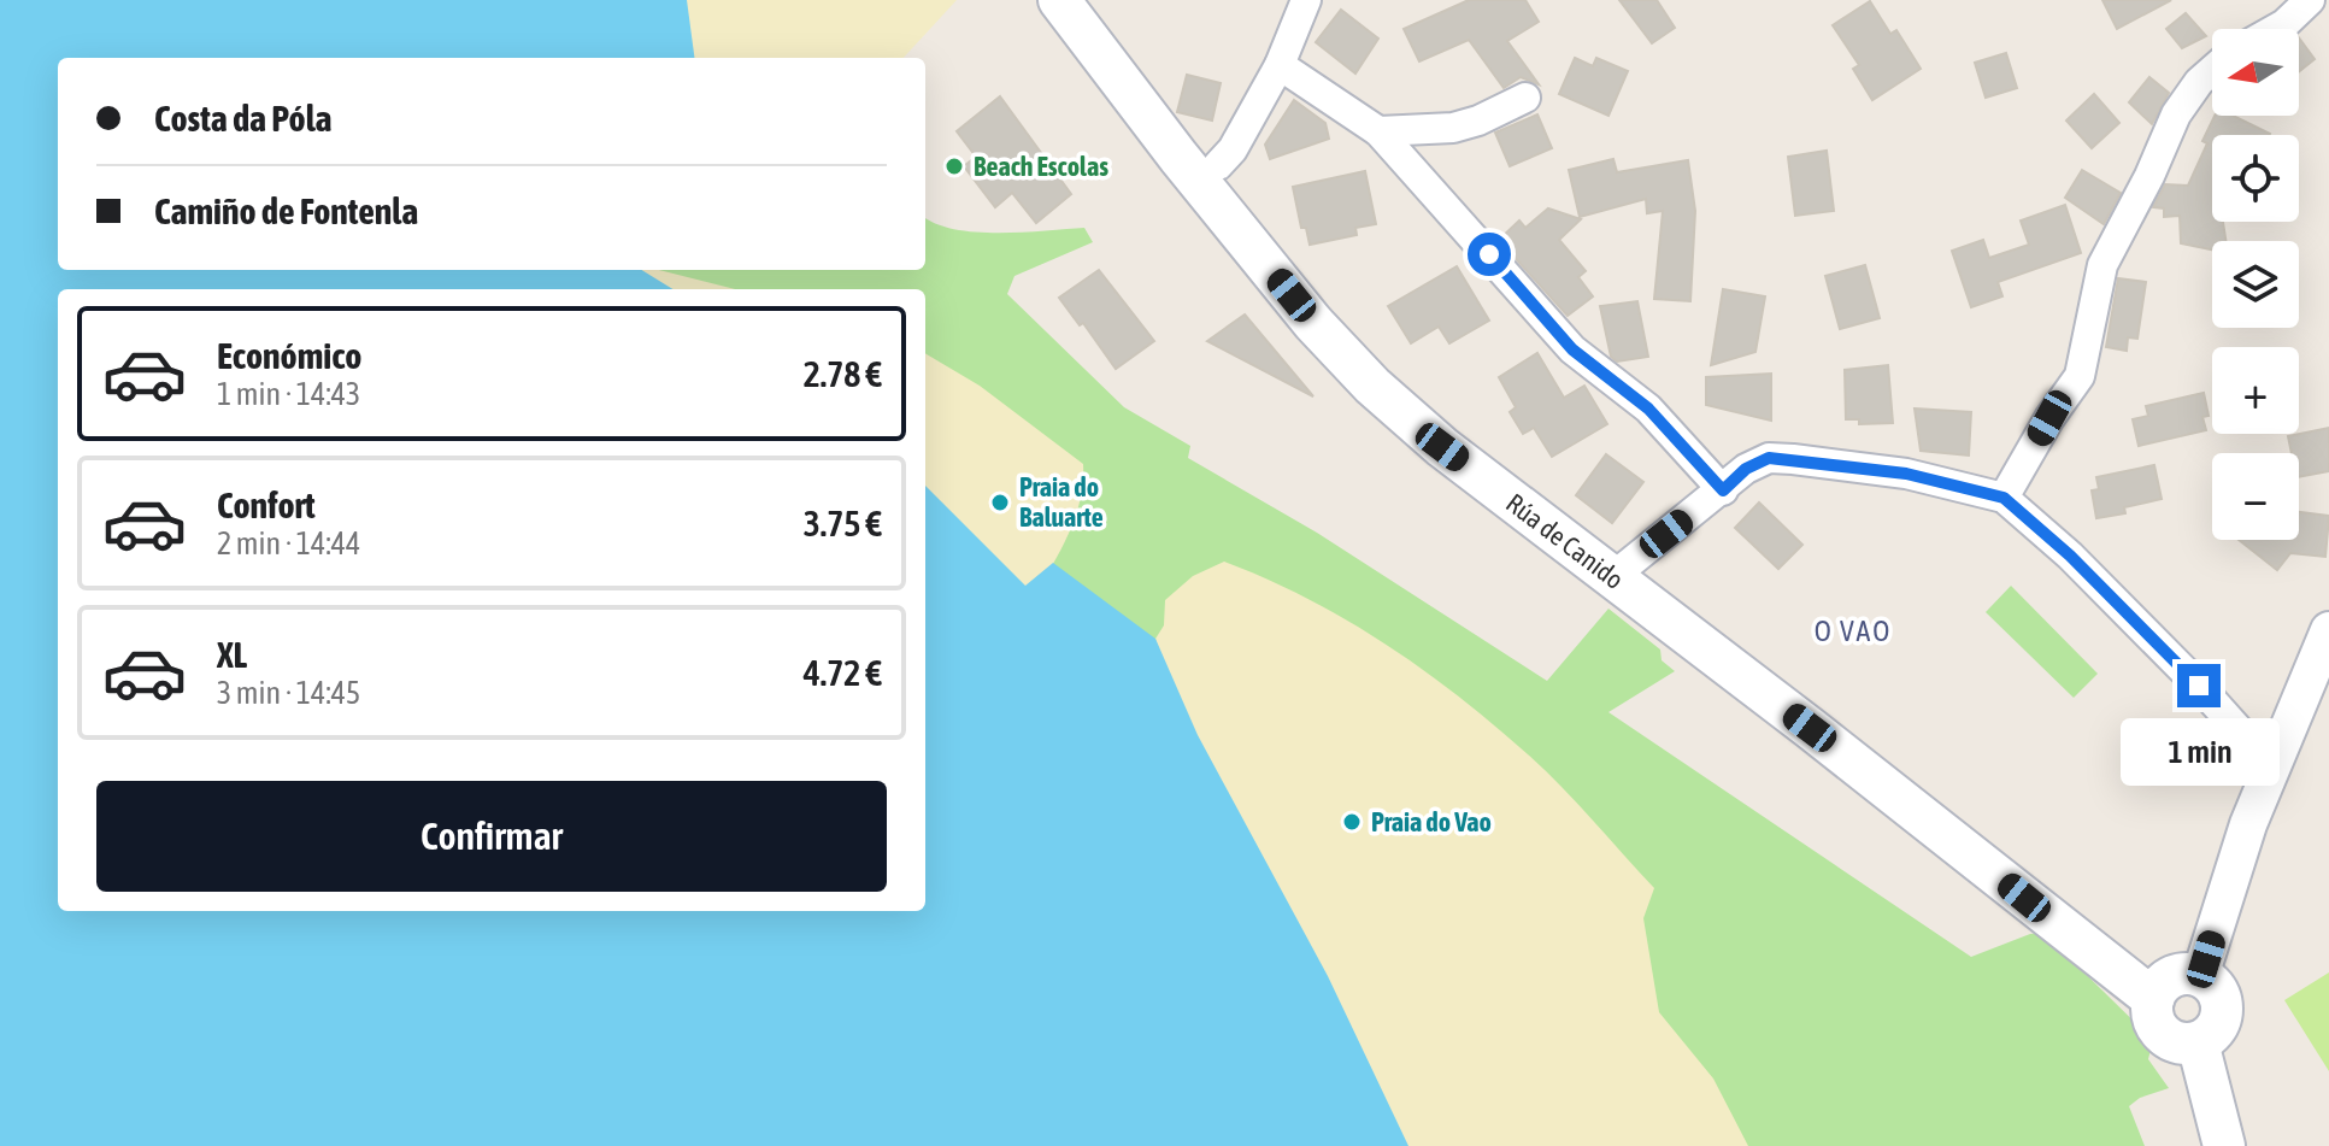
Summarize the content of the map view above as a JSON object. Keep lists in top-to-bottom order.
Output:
{
  "streets": {
    "main road": ["Rúa de Canido"]
  },
  "districts": ["O VAO"],
  "places": ["Beach Escolas", "Praia do Baluarte", "Praia do Vao"],
  "north": "left",
  "page": {
    "map_buttons": ["+", "−"],
    "banner": ["Costa da Póla", "Camiño de Fontenla"],
    "list": [
      {
        "name": "Económico",
        "note": "1 min · 14:43",
        "value": "2.78 €"
      },
      {
        "name": "Confort",
        "note": "2 min · 14:44",
        "value": "3.75 €"
      },
      {
        "name": "XL",
        "note": "3 min · 14:45",
        "value": "4.72 €"
      }
    ],
    "bubble": "1 min",
    "buttons": "Confirmar"
  }
}
